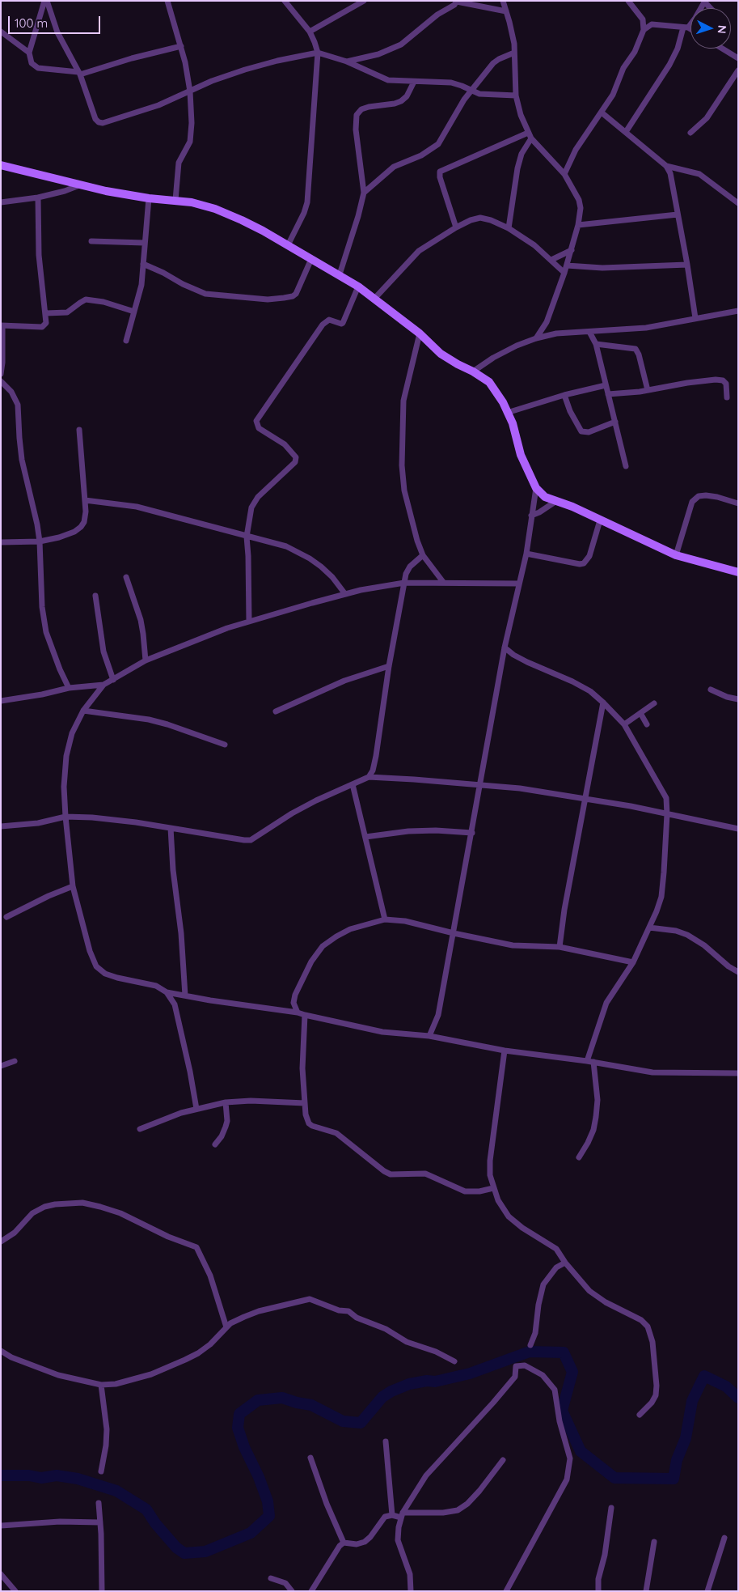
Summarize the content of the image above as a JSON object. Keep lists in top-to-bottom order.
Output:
{
  "scale_bar": "100 m",
  "north": "right"
}
